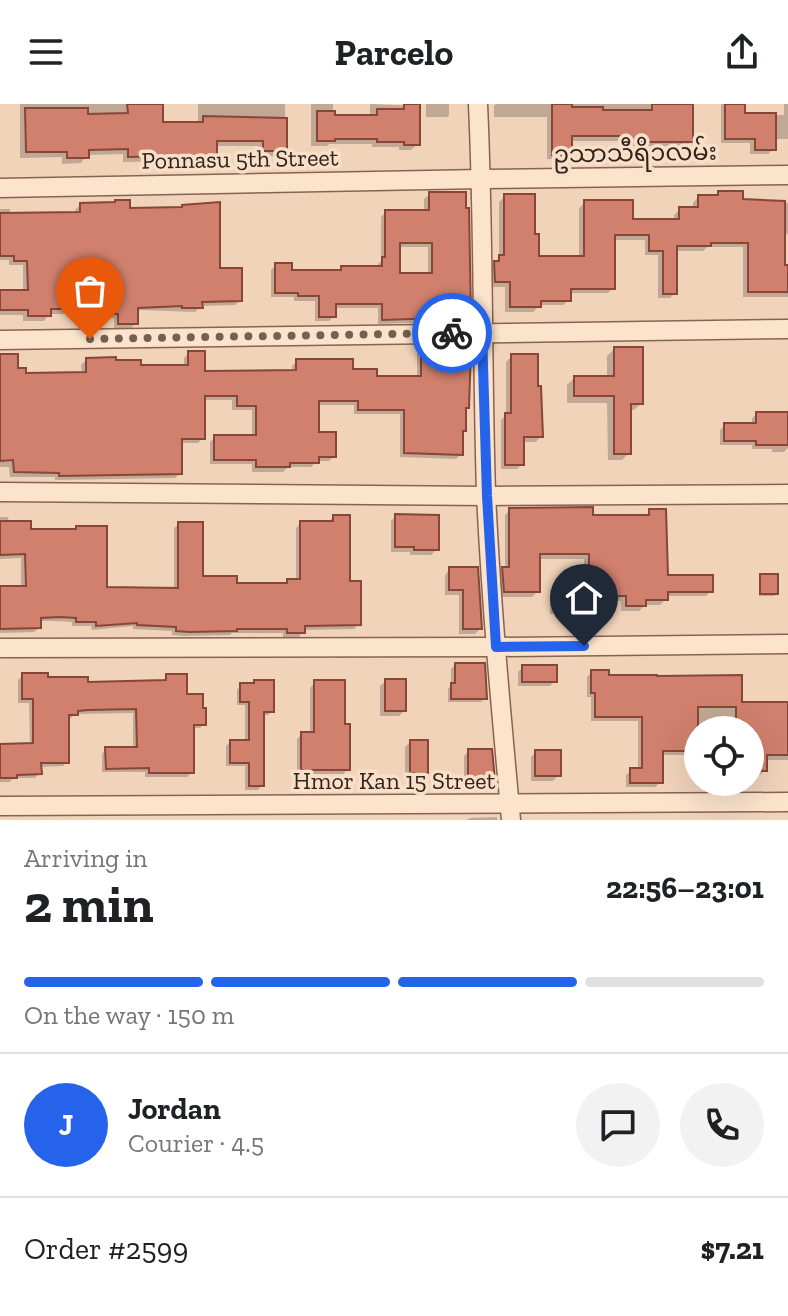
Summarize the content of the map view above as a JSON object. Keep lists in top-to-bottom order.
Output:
{
  "streets": {
    "street": ["ဥသာသီရိ၁လမ်း", "Ponnasu 5th Street", "Hmor Kan 15 Street"]
  },
  "crossings": [
    ["ဥသာသီရိ၁လမ်း", "Ponnasu 5th Street"]
  ],
  "page": {
    "header": "Parcelo",
    "heading": ["2 min", "Arriving in", "22:56–23:01"],
    "panel": [
      "Jordan",
      "Courier · 4.5",
      "Order #2599",
      "$7.21"
    ],
    "bar": "On the way · 150 m",
    "round": "J"
  }
}
